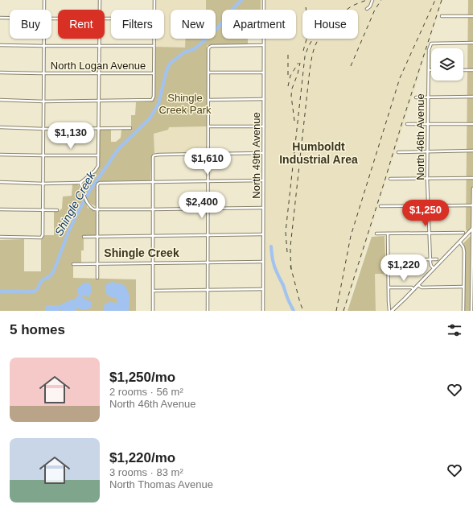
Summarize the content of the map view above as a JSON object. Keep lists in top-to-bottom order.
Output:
{
  "streets": {
    "street": ["North Logan Avenue", "North 46th Avenue", "North 49th Avenue"]
  },
  "districts": ["Humboldt Industrial Area", "Shingle Creek"],
  "water": ["Shingle Creek"],
  "parks": ["Shingle Creek Park"],
  "page": {
    "chip": [
      "Buy",
      "Rent",
      "Filters",
      "New",
      "Apartment",
      "House"
    ],
    "price": [
      "$1,130",
      "$1,610",
      "$2,400",
      "$1,250",
      "$1,220"
    ],
    "heading": "5 homes",
    "list": [
      {
        "name": "$1,250/mo",
        "note": "2 rooms · 56 m² · North 46th Avenue"
      },
      {
        "name": "$1,220/mo",
        "note": "3 rooms · 83 m² · North Thomas Avenue"
      }
    ]
  }
}
